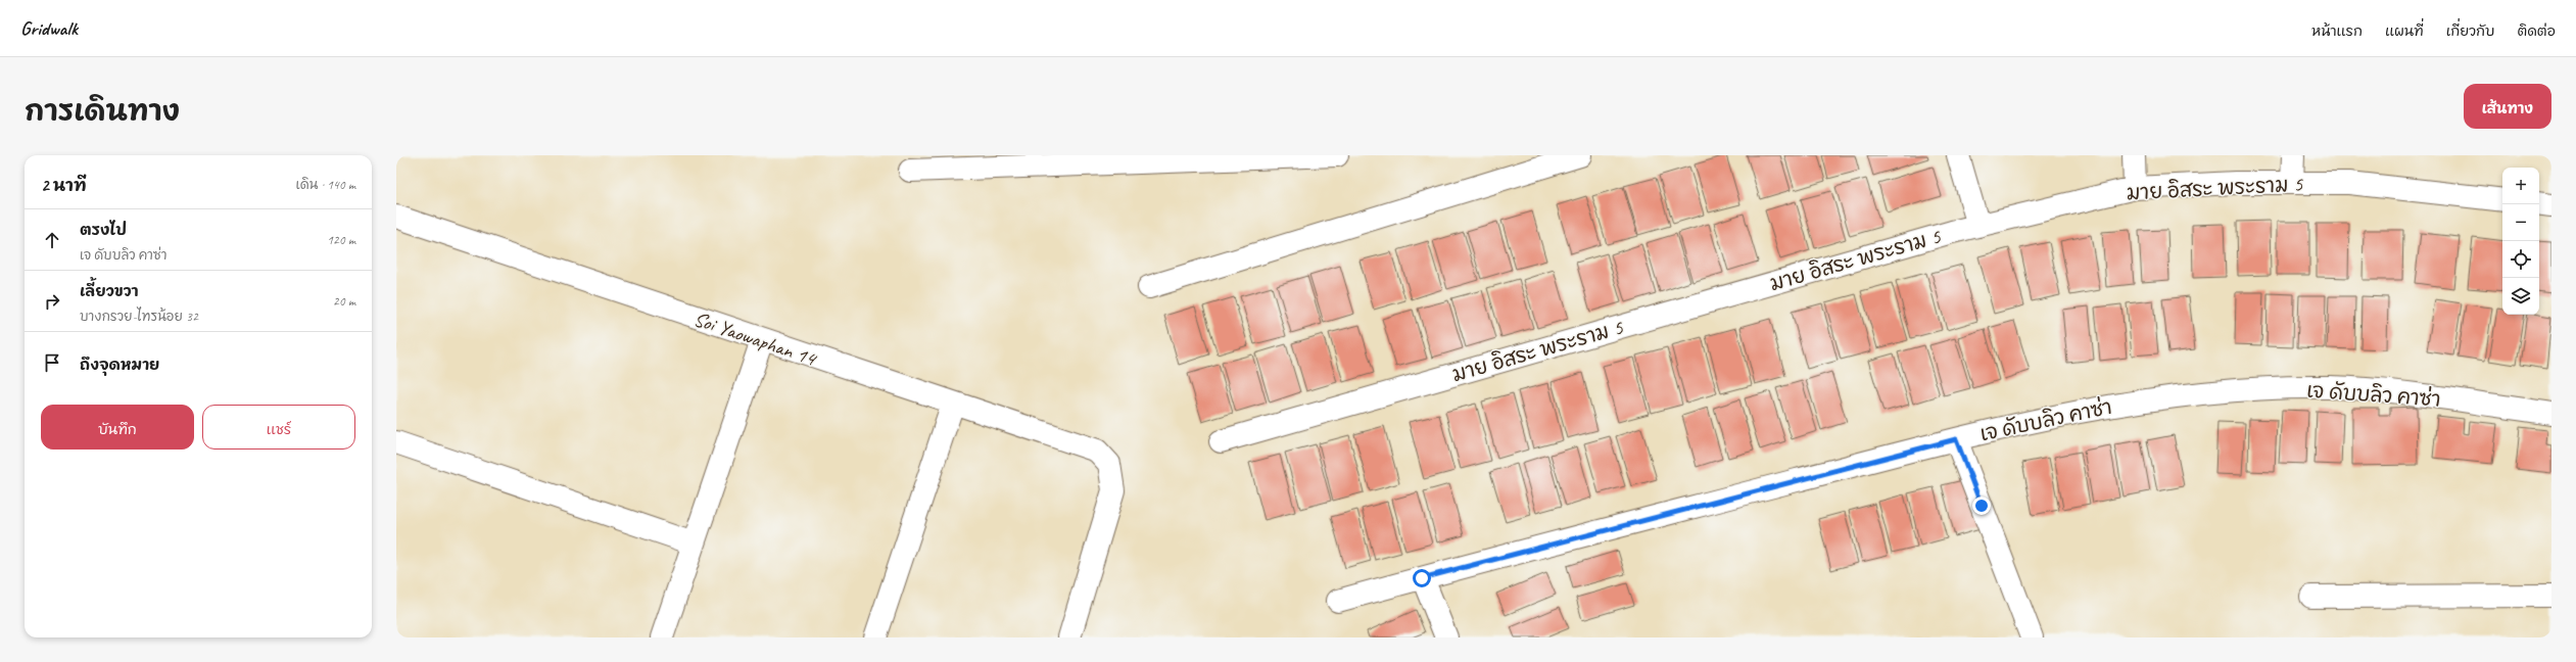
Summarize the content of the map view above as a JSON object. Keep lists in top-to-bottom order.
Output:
{
  "streets": {
    "street": ["มาย อิสระ พระราม 5", "Soi Yaowaphan 14", "เจ ดับบลิว คาซ่า"]
  },
  "page": {
    "header": "Gridwalk",
    "nav": [
      "หน้าแรก",
      "แผนที่",
      "เกี่ยวกับ",
      "ติดต่อ"
    ],
    "title": "การเดินทาง",
    "buttons": [
      "เส้นทาง",
      ["บันทึก", "แชร์"]
    ],
    "heading": ["2 นาที", "เดิน · 140 m"],
    "map_buttons": ["+", "−"],
    "list": [
      ["ตรงไป", "เจ ดับบลิว คาซ่า", "120 m"],
      ["เลี้ยวขวา", "บางกรวย-ไทรน้อย 32", "20 m"],
      "ถึงจุดหมาย"
    ]
  }
}
